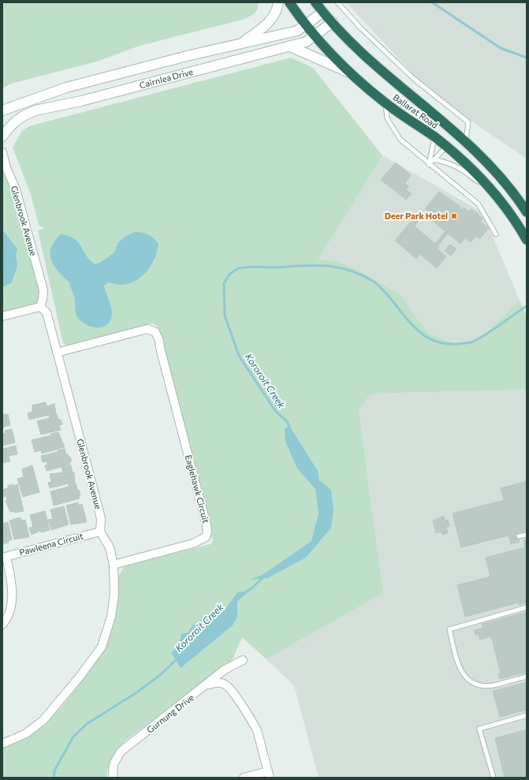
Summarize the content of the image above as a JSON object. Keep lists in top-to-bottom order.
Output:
{
  "streets": {
    "highway": ["Ballarat Road"],
    "street": [
      "Cairnlea Drive",
      "Glenbrook Avenue",
      "Eaglehawk Circuit",
      "Pawleena Circuit",
      "Gurnung Drive"
    ]
  },
  "crossings": [
    ["Cairnlea Drive", "Ballarat Road"],
    ["Glenbrook Avenue", "Eaglehawk Circuit"],
    ["Glenbrook Avenue", "Pawleena Circuit"]
  ],
  "water": ["Kororoit Creek"],
  "places": ["Deer Park Hotel"]
}
